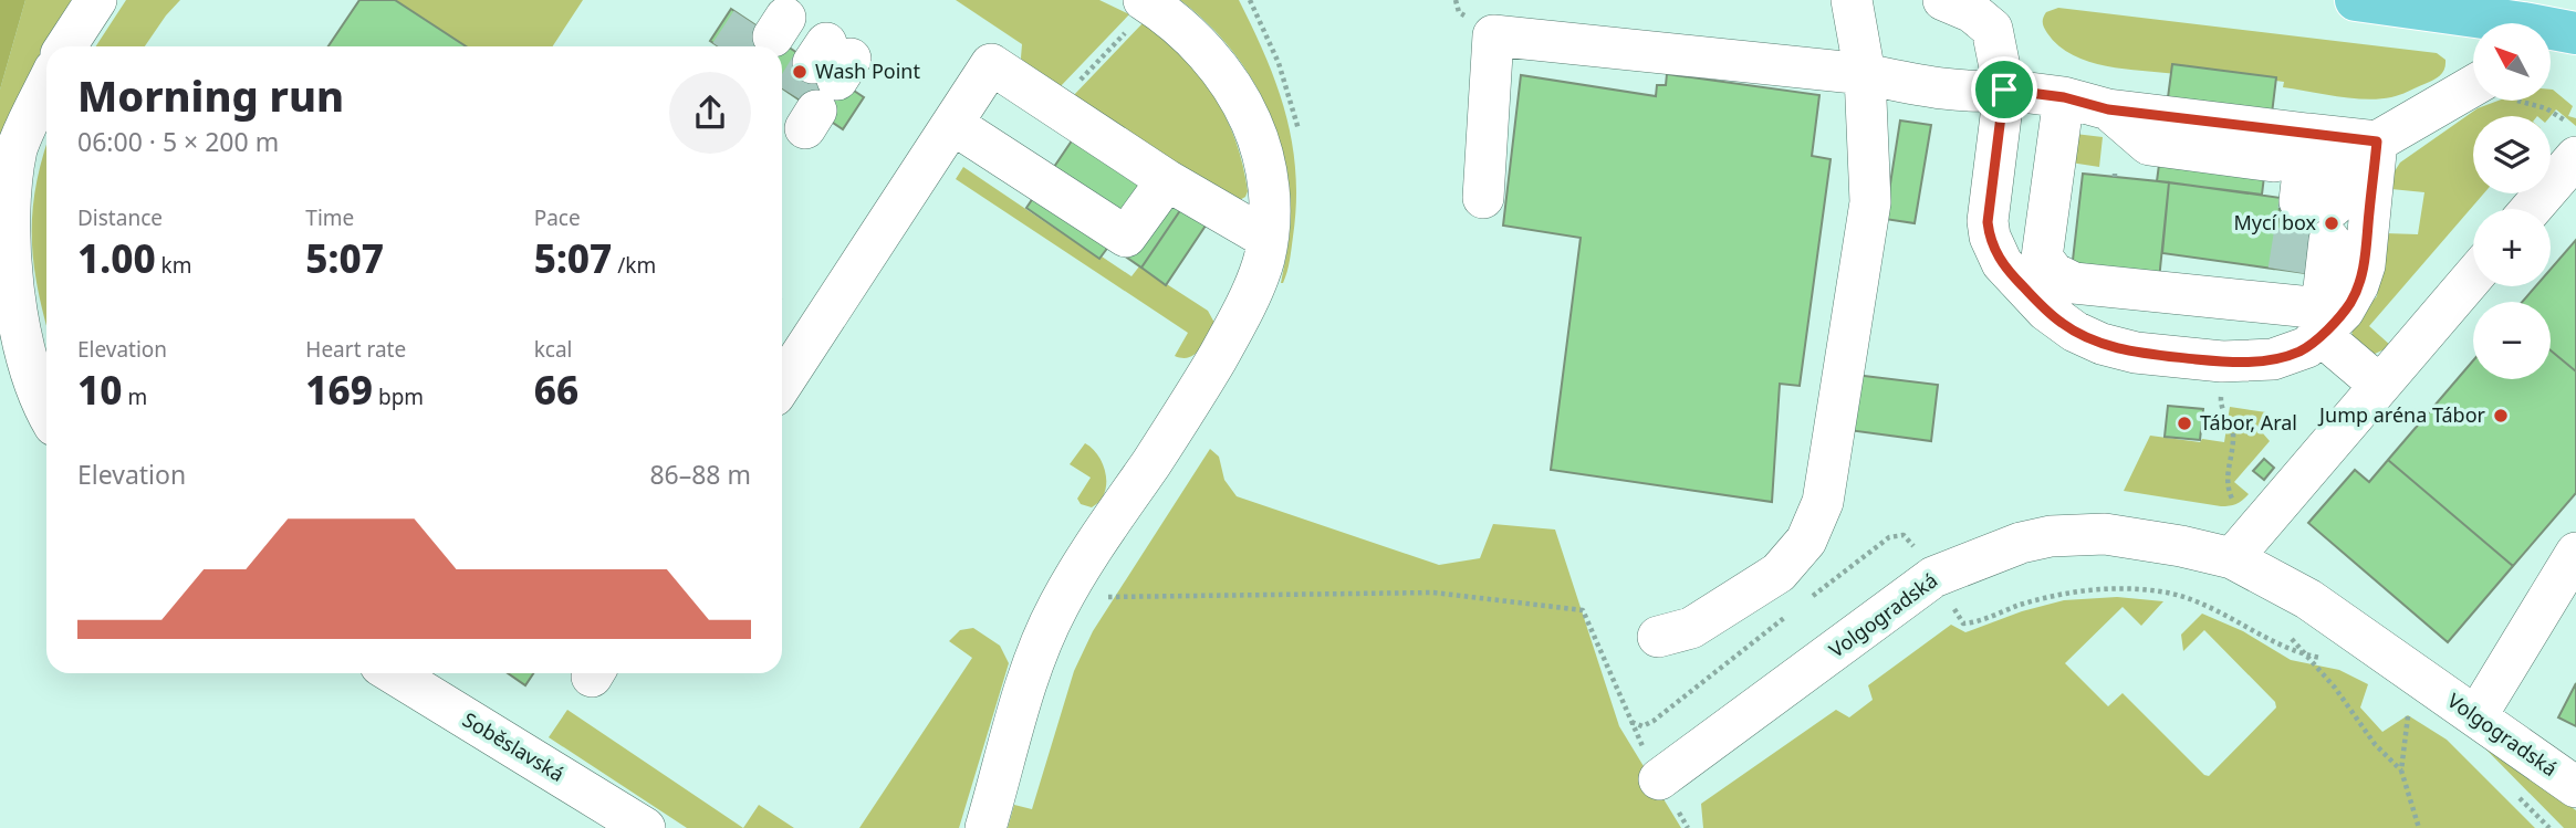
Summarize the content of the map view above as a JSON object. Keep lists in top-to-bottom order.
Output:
{
  "streets": {
    "street": ["Volgogradská", "Soběslavská"]
  },
  "places": [
    "Wash Point",
    "Mycí box",
    "Jump aréna Tábor",
    "Tábor, Aral"
  ],
  "north": "top left",
  "page": {
    "map_buttons": ["+", "−"],
    "heading": ["Morning run", "06:00 · 5 × 200 m"],
    "stats": [
      ["Distance", "1.00 km"],
      ["Time", "5:07"],
      ["Pace", "5:07 /km"],
      ["Elevation", "10 m"],
      ["Heart rate", "169 bpm"],
      ["kcal", "66"]
    ],
    "chart": ["Elevation", "86–88 m"]
  }
}
